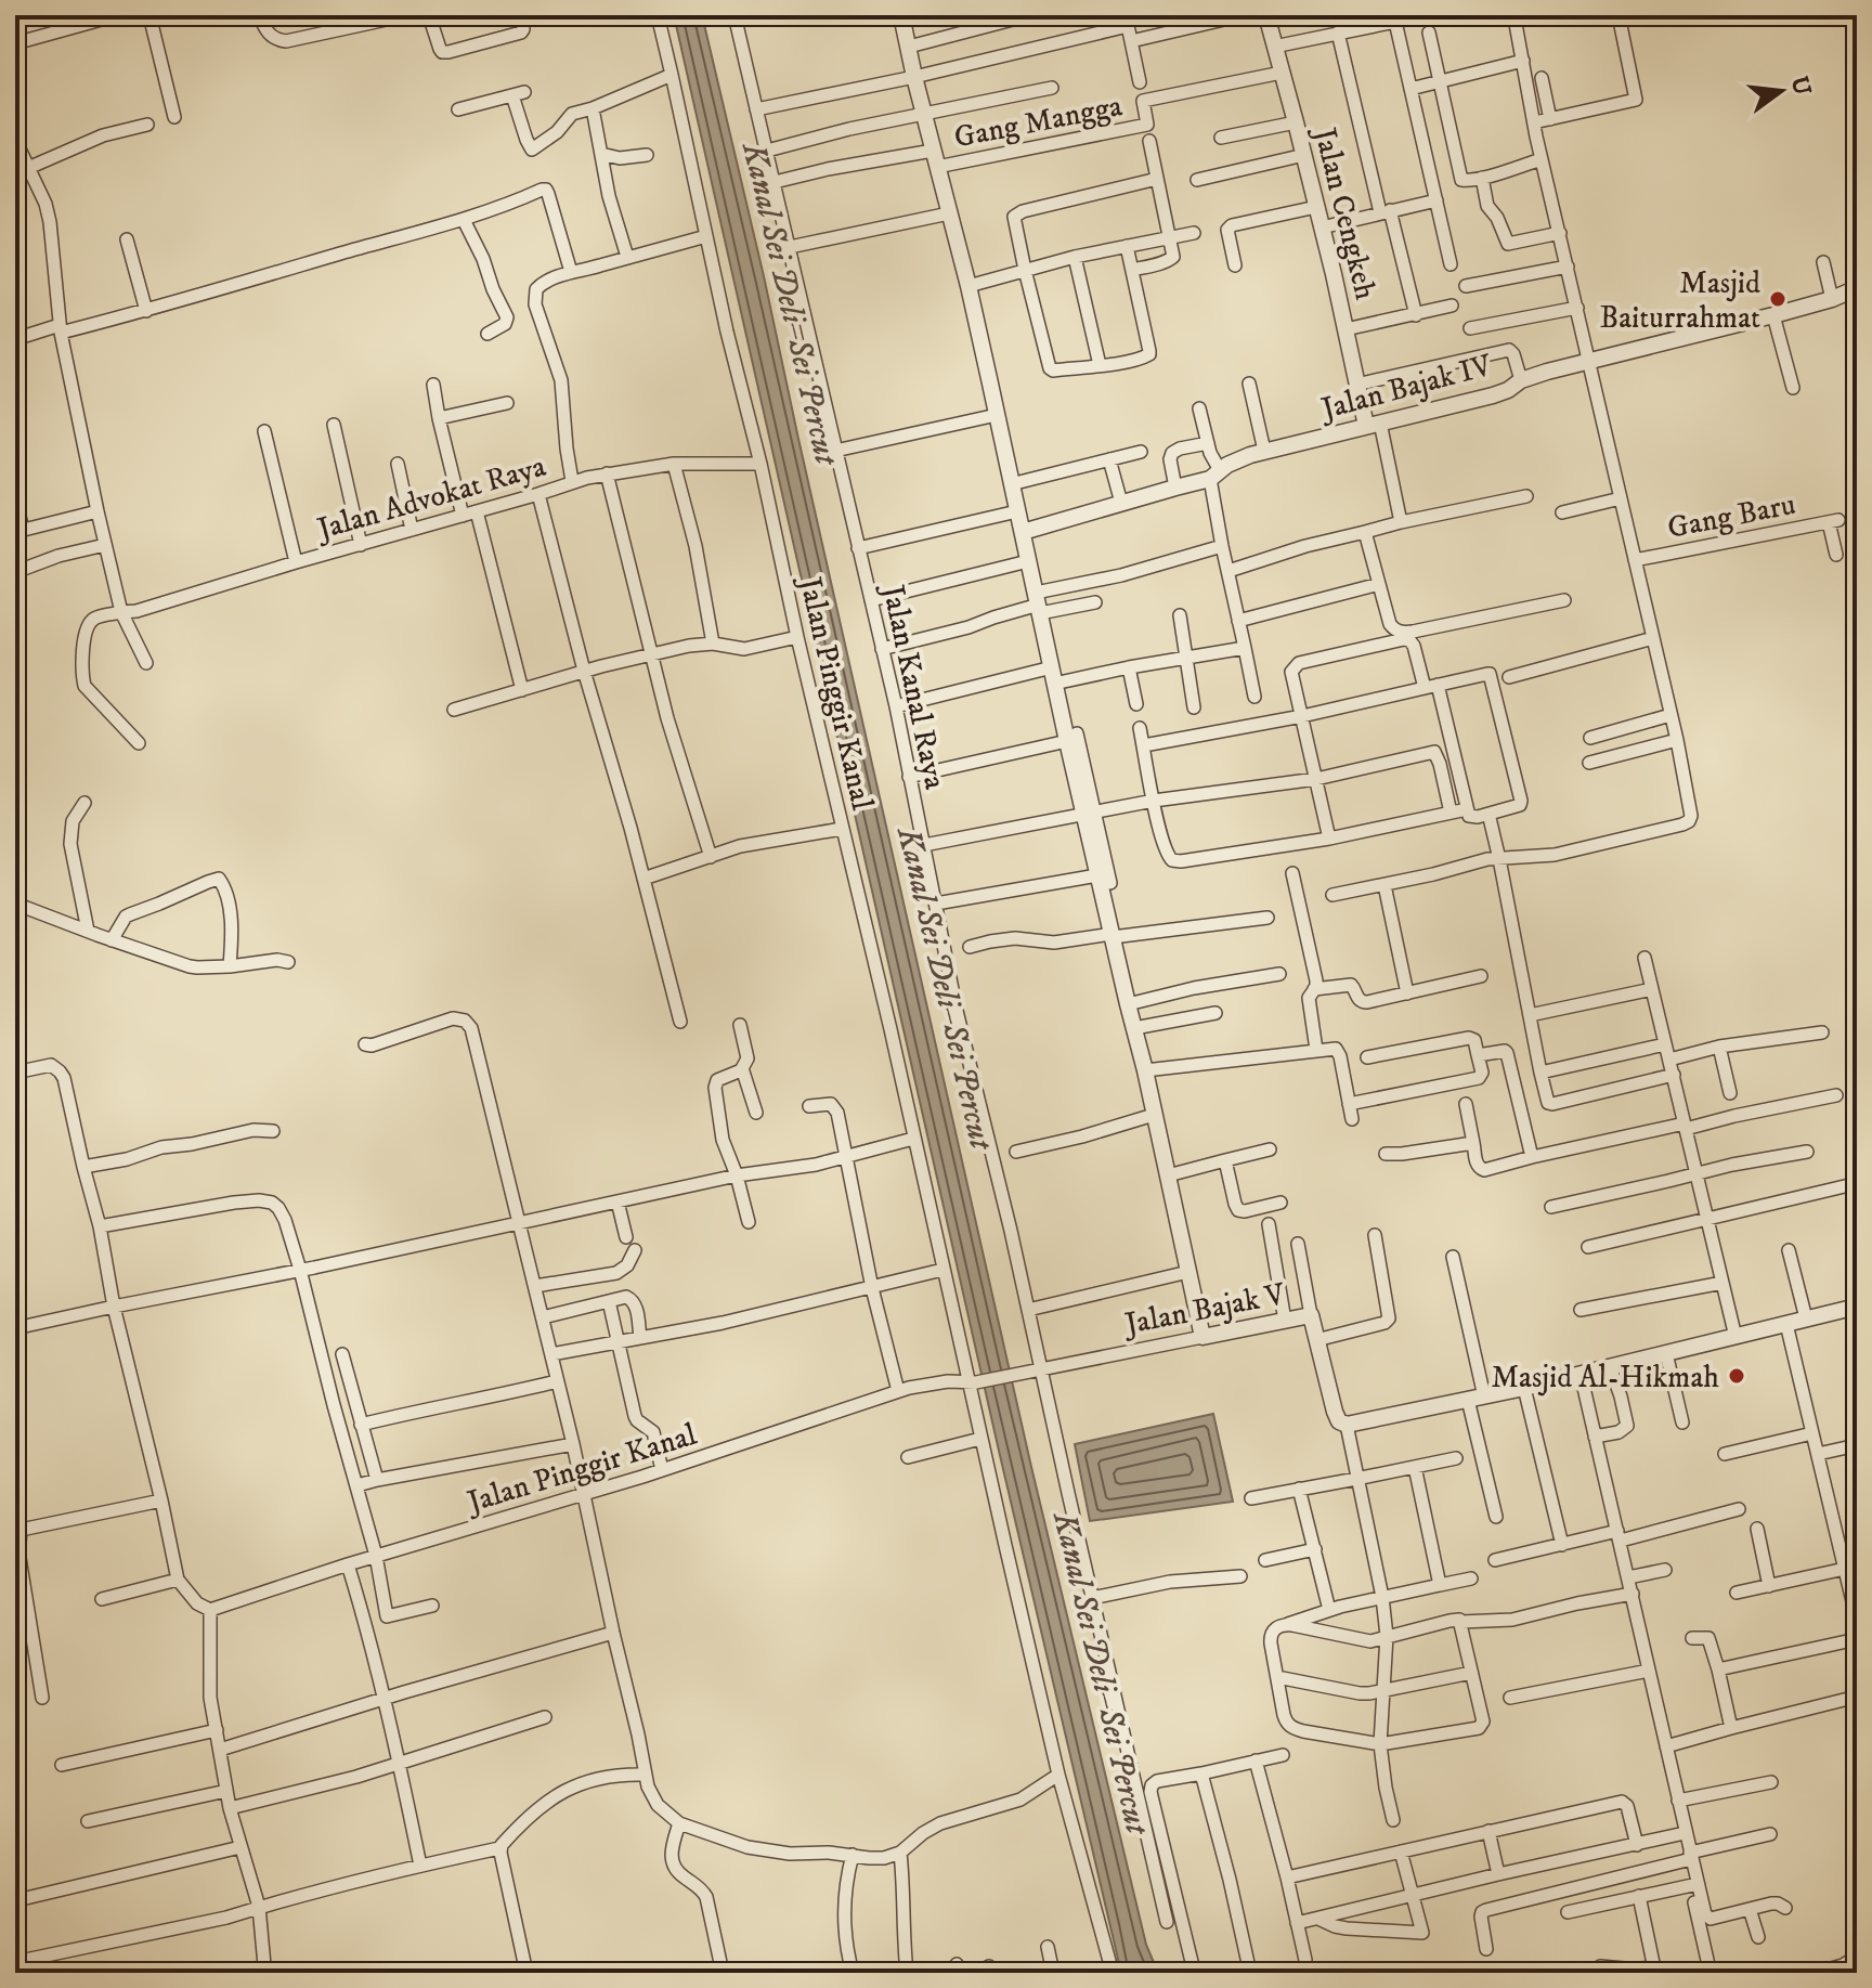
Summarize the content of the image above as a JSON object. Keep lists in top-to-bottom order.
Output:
{
  "streets": {
    "street": [
      "Gang Mangga",
      "Jalan Cengkeh",
      "Jalan Bajak IV",
      "Jalan Advokat Raya",
      "Gang Baru",
      "Jalan Kanal Raya",
      "Jalan Pinggir Kanal",
      "Jalan Bajak V"
    ]
  },
  "crossings": [
    ["Gang Mangga", "Jalan Cengkeh"],
    ["Gang Mangga", "Jalan Kanal Raya"],
    ["Jalan Cengkeh", "Jalan Bajak IV"],
    ["Jalan Advokat Raya", "Jalan Pinggir Kanal"],
    ["Jalan Kanal Raya", "Jalan Bajak V"],
    ["Jalan Pinggir Kanal", "Jalan Bajak V"]
  ],
  "water": ["Kanal Sei Deli–Sei Percut"],
  "places": ["Masjid Baiturrahmat", "Masjid Al-Hikmah"],
  "north": "right"
}
